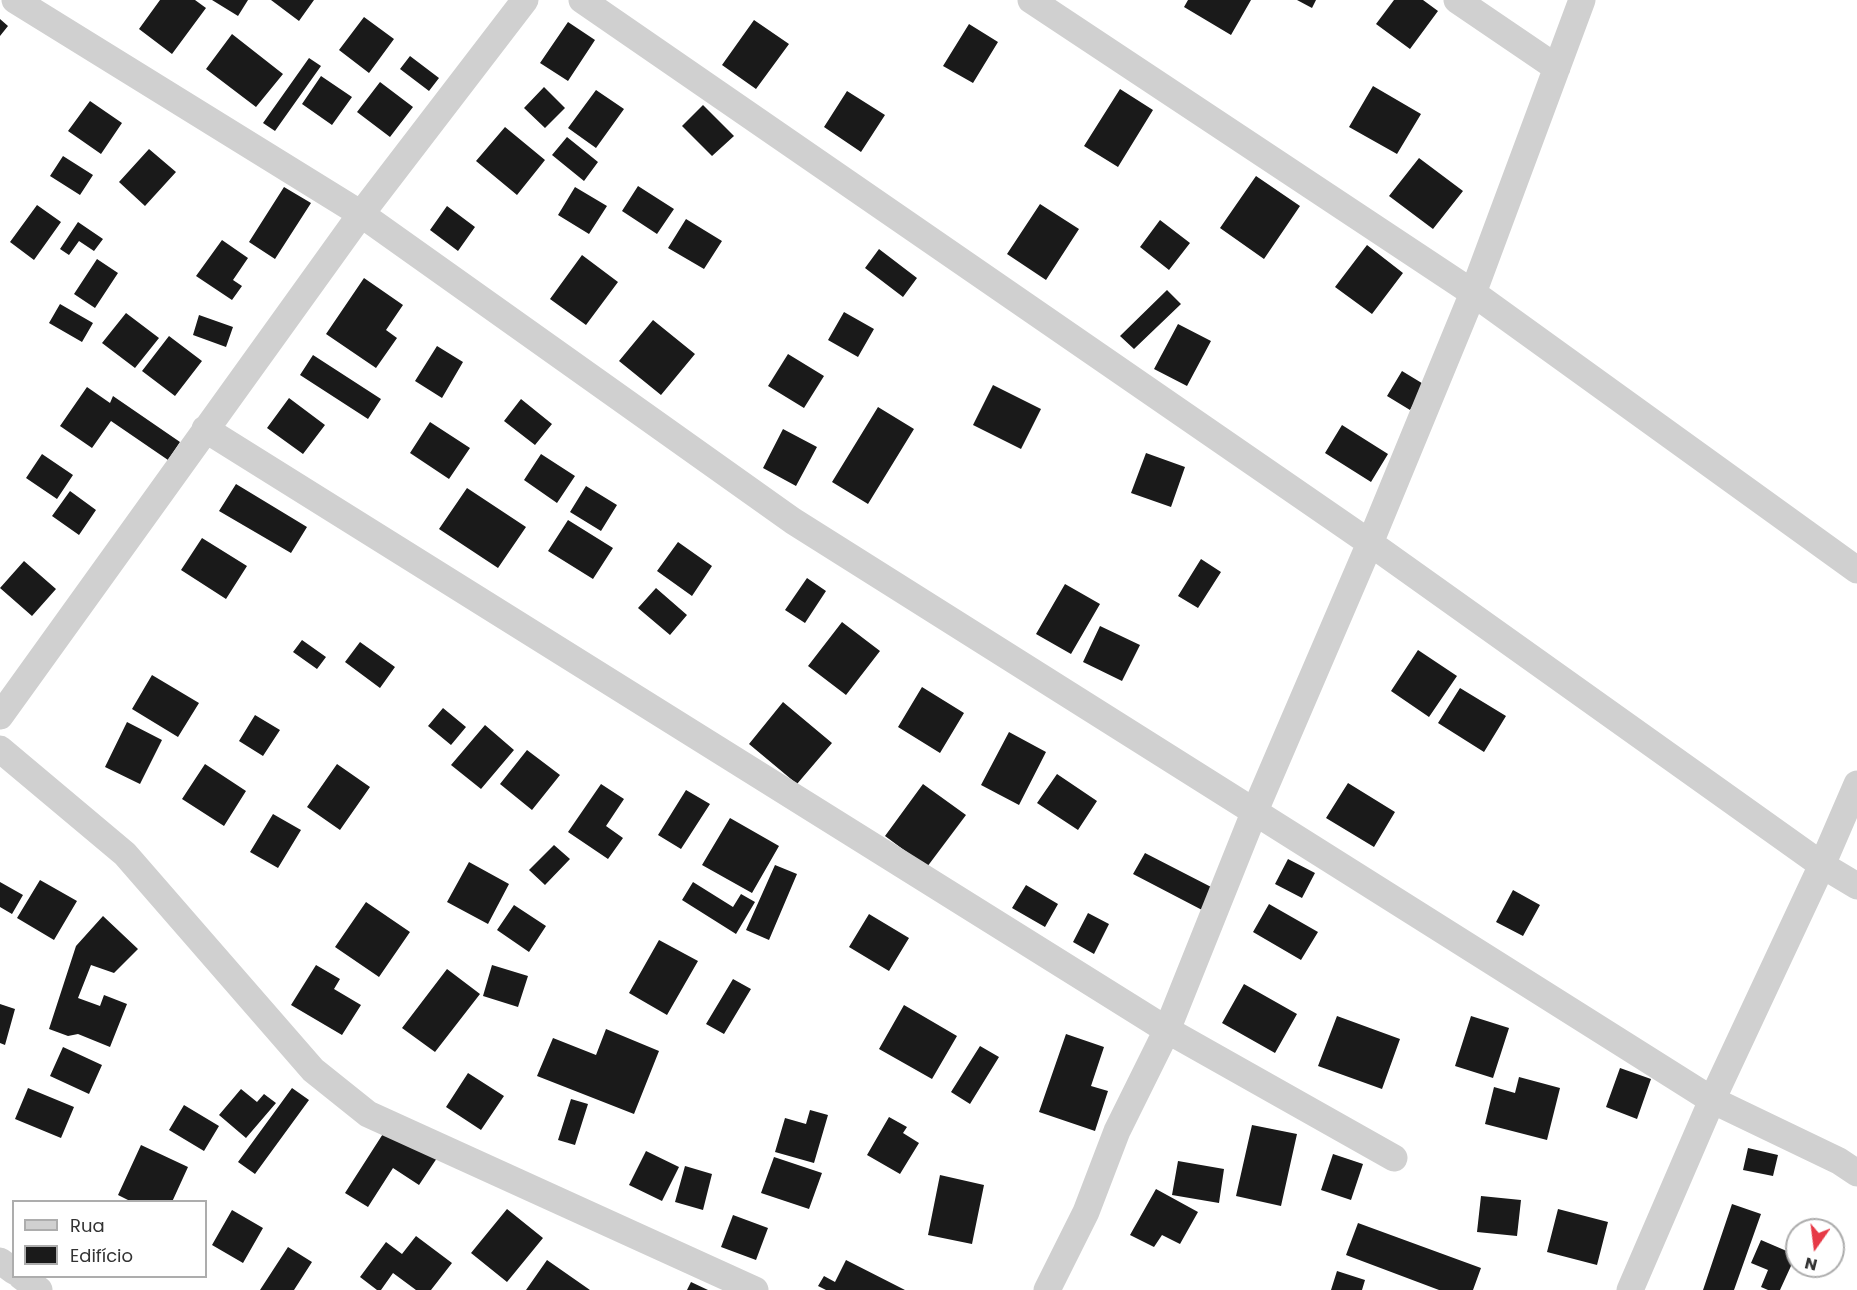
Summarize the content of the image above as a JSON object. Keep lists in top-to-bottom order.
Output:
{
  "legend": ["Rua", "Edifício"],
  "north": "bottom"
}
